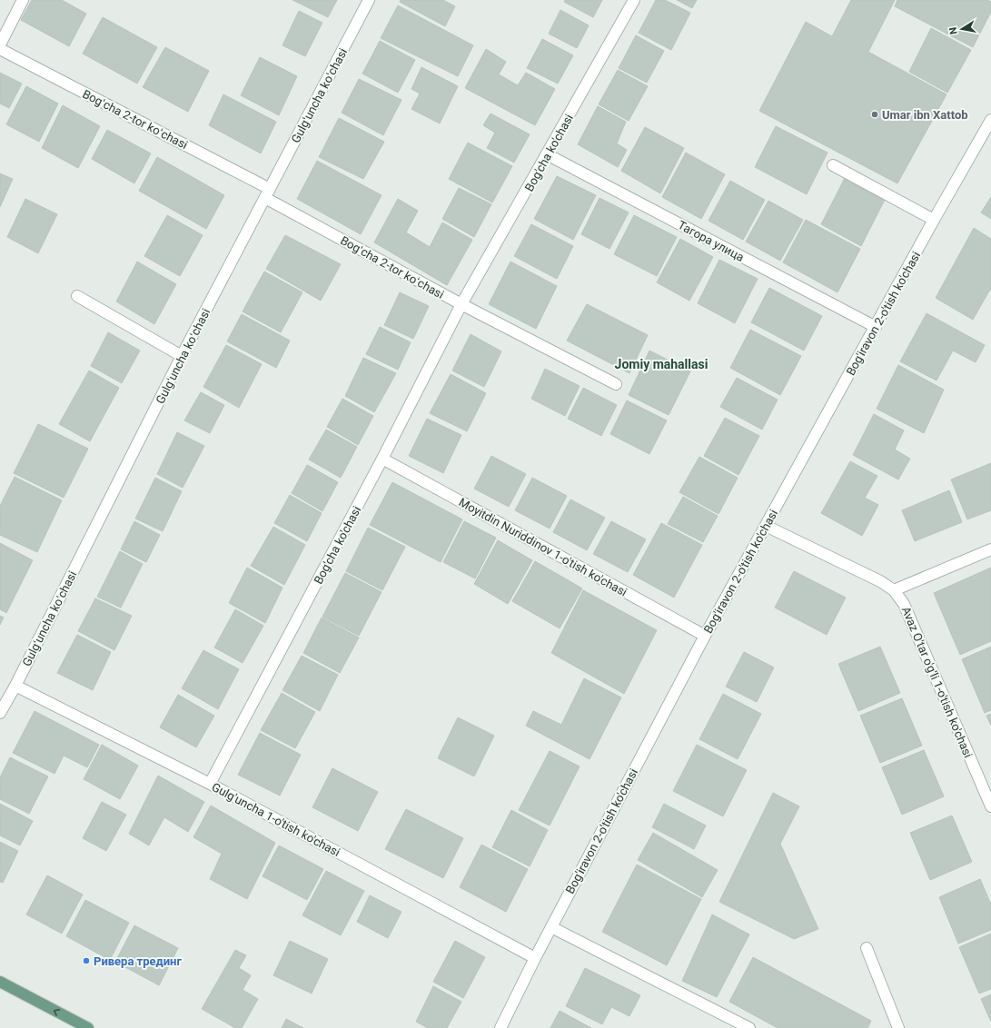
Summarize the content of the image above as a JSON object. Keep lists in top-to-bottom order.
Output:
{
  "streets": {
    "street": [
      "Gulgʻuncha koʻchasi",
      "Bogʻcha 2-tor koʻchasi",
      "Bog'cha ko'chasi",
      "Тагора улица",
      "Bog'iravon 2-o'tish ko'chasi",
      "Moyitdin Nuriddinov 1-o'tish ko'chasi",
      "Avaz O'tar o'g'li 1-o'tish ko'chasi",
      "Gulg'uncha 1-o'tish ko'chasi"
    ]
  },
  "crossings": [
    ["Gulgʻuncha koʻchasi", "Bogʻcha 2-tor koʻchasi"],
    ["Gulgʻuncha koʻchasi", "Gulg'uncha 1-o'tish ko'chasi"],
    ["Bogʻcha 2-tor koʻchasi", "Bog'cha ko'chasi"],
    ["Bog'cha ko'chasi", "Тагора улица"],
    ["Bog'cha ko'chasi", "Moyitdin Nuriddinov 1-o'tish ko'chasi"],
    ["Bog'cha ko'chasi", "Gulg'uncha 1-o'tish ko'chasi"],
    ["Тагора улица", "Bog'iravon 2-o'tish ko'chasi"],
    ["Bog'iravon 2-o'tish ko'chasi", "Moyitdin Nuriddinov 1-o'tish ko'chasi"],
    ["Bog'iravon 2-o'tish ko'chasi", "Avaz O'tar o'g'li 1-o'tish ko'chasi"],
    ["Bog'iravon 2-o'tish ko'chasi", "Gulg'uncha 1-o'tish ko'chasi"]
  ],
  "districts": ["Jomiy mahallasi"],
  "places": ["Umar ibn Xattob", "Ривера трединг"],
  "north": "left"
}
